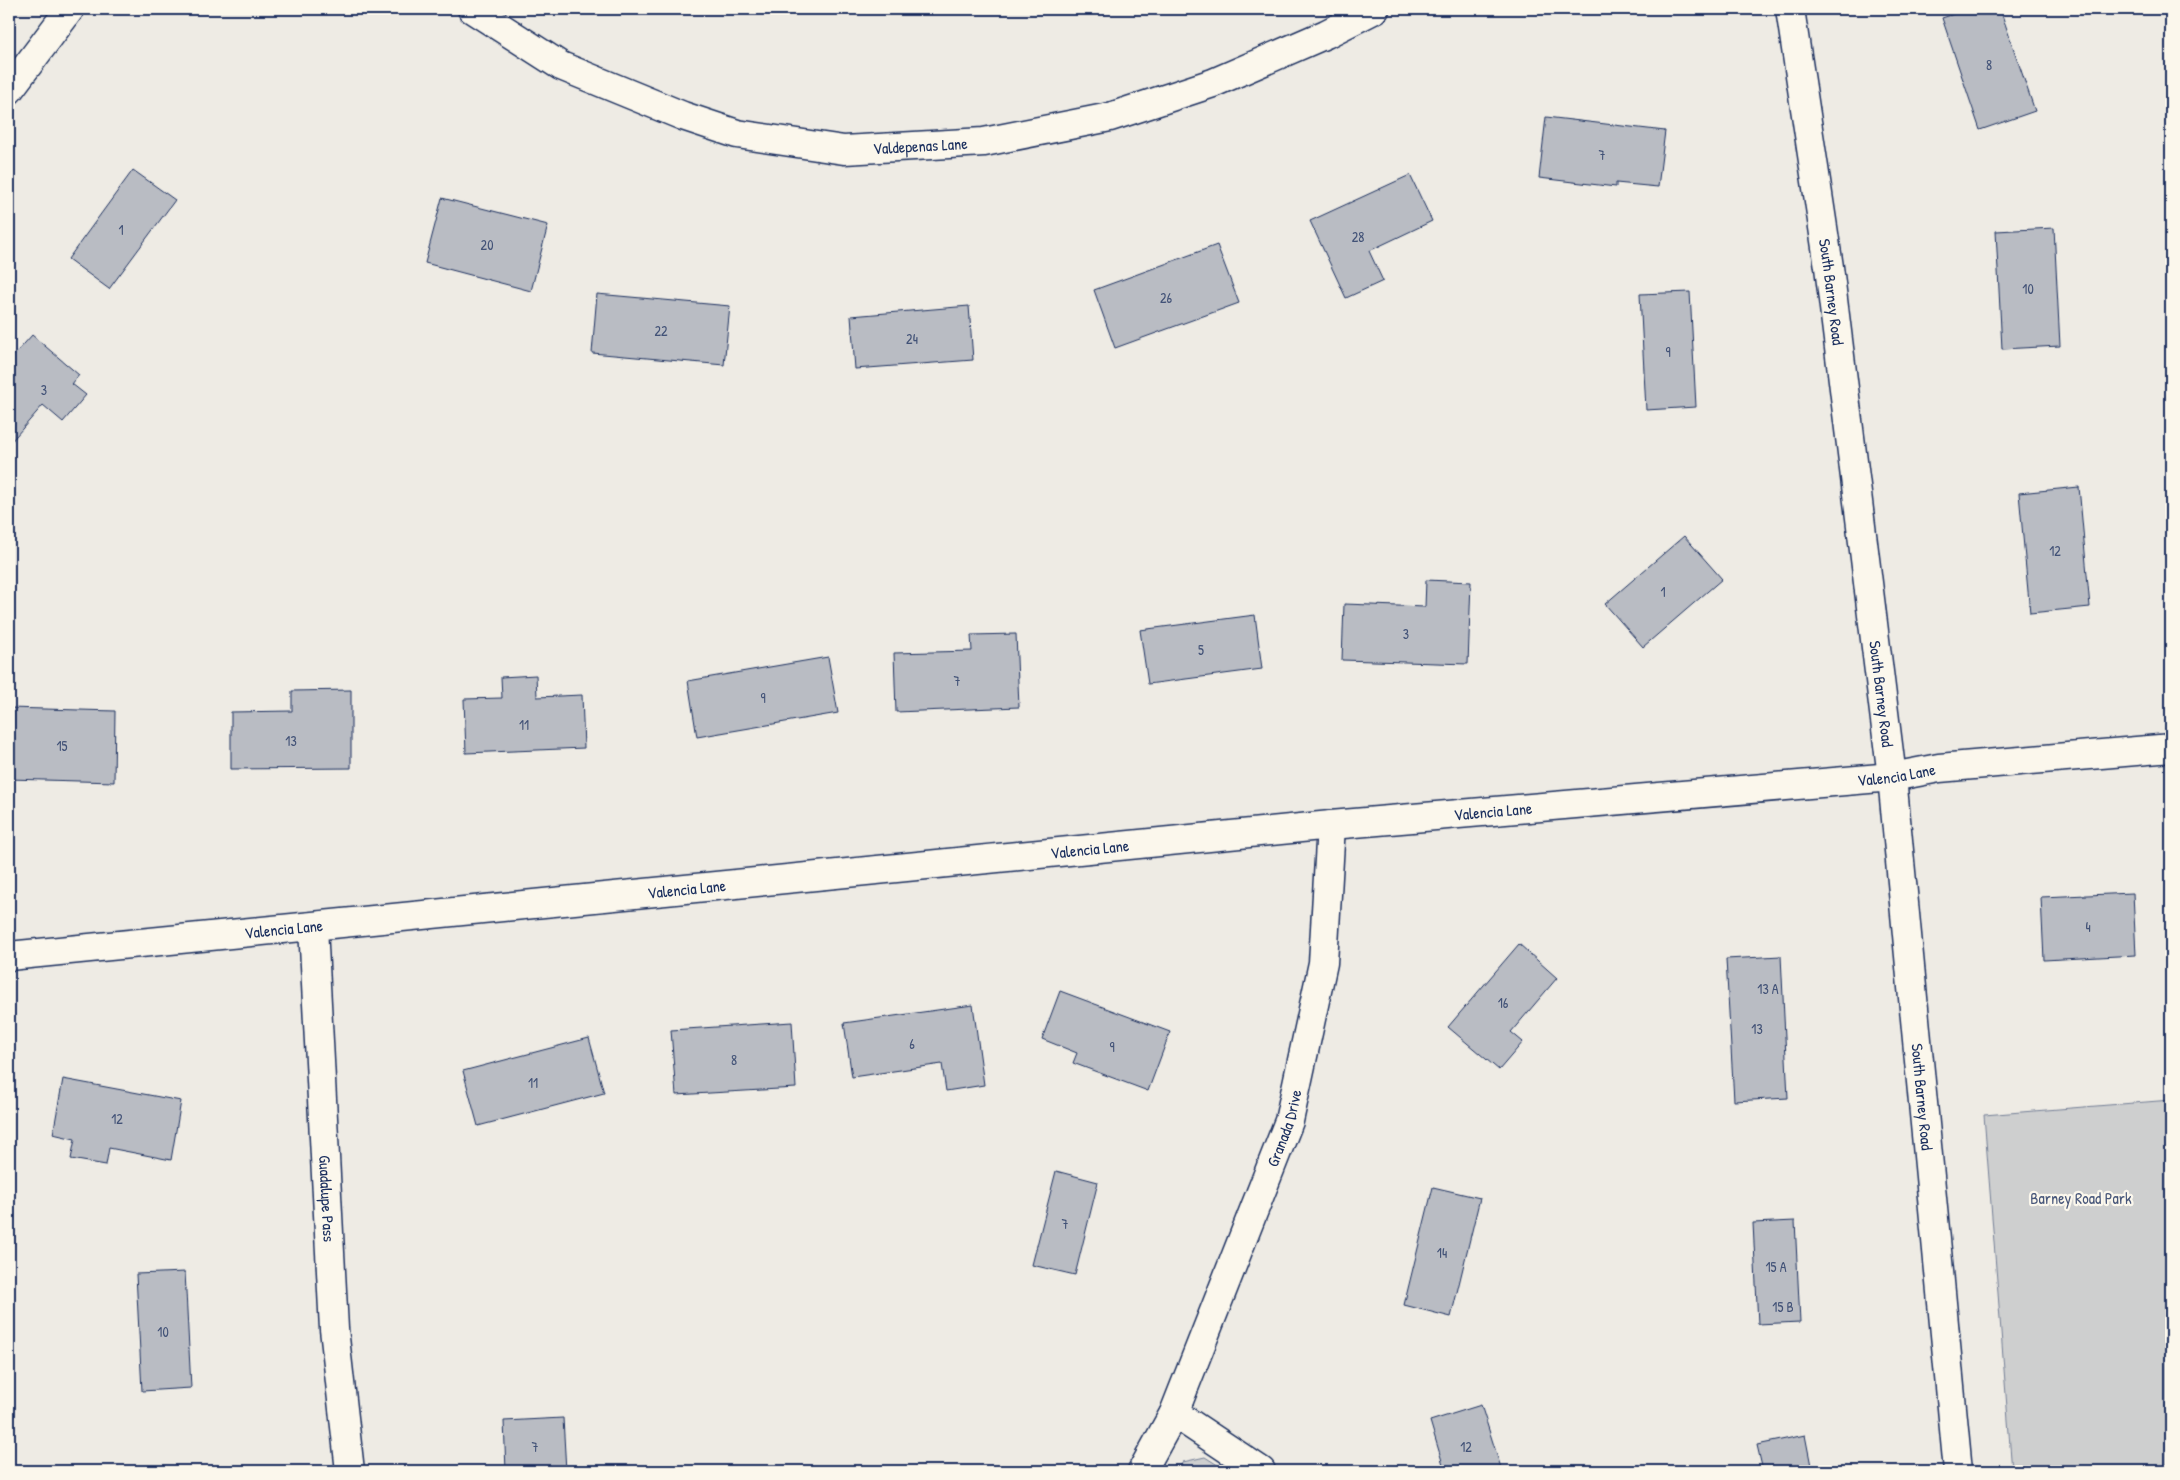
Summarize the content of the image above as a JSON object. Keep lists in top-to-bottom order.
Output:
{
  "streets": {
    "street": [
      "Valdepenas Lane",
      "South Barney Road",
      "Valencia Lane",
      "Granada Drive",
      "Guadalupe Pass"
    ]
  },
  "crossings": [
    ["South Barney Road", "Valencia Lane"],
    ["Valencia Lane", "Granada Drive"],
    ["Valencia Lane", "Guadalupe Pass"]
  ],
  "parks": ["Barney Road Park"],
  "house_numbers": [
    "8",
    "7",
    "1",
    "28",
    "20",
    "10",
    "26",
    "22",
    "24",
    "9",
    "3",
    "12",
    "1",
    "3",
    "5",
    "7",
    "9",
    "11",
    "13",
    "15",
    "4",
    "13 A",
    "16",
    "13",
    "6",
    "9",
    "8",
    "11",
    "12",
    "7",
    "14",
    "15 A",
    "15 B",
    "10",
    "7",
    "12"
  ]
}
